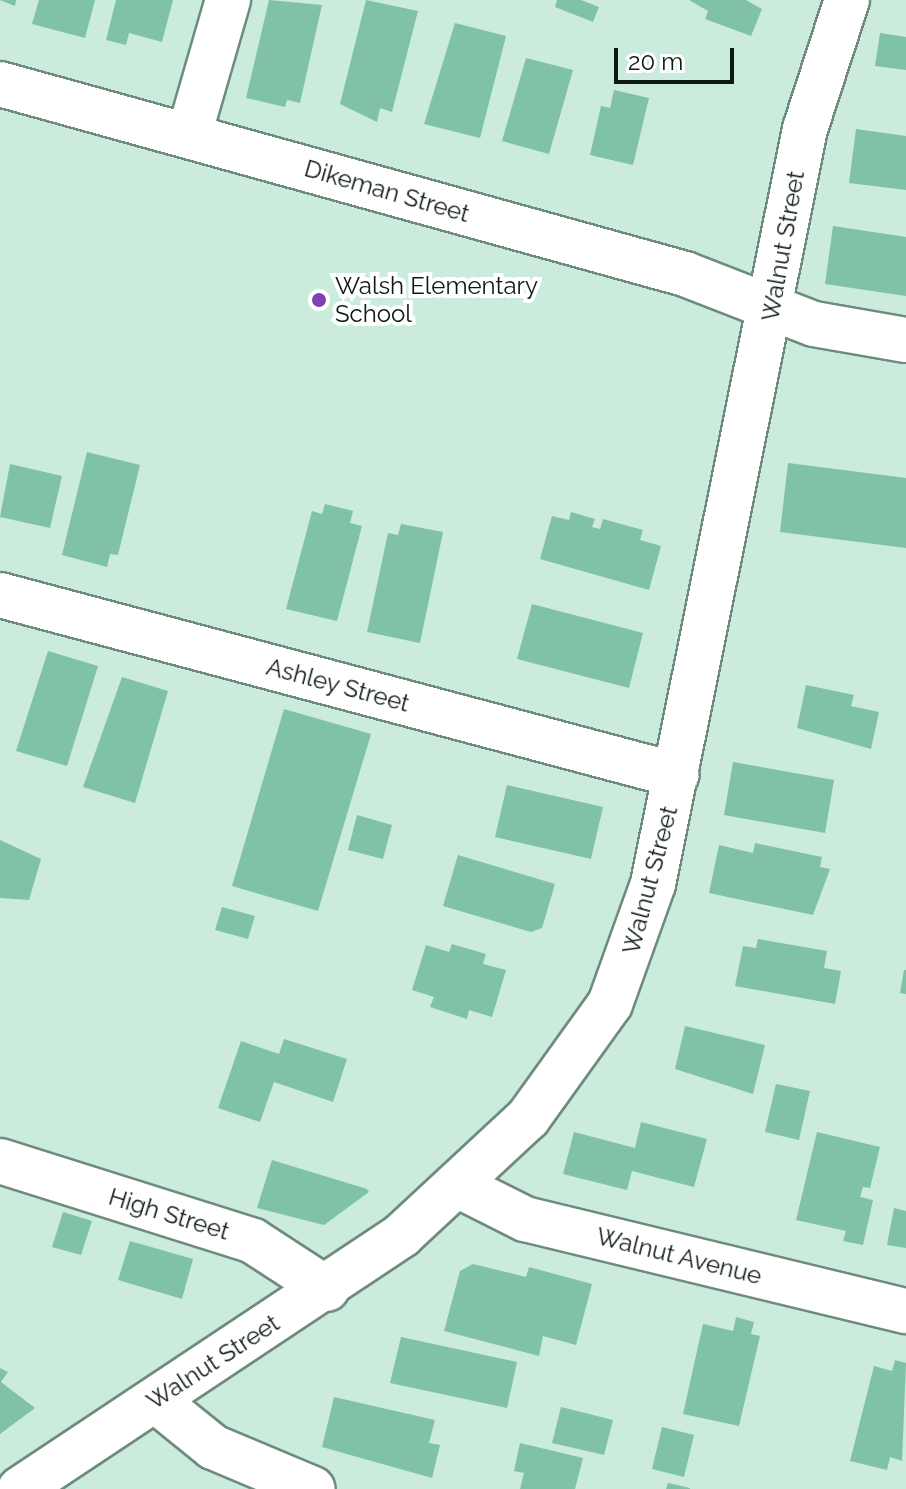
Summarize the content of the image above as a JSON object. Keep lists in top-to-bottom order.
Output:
{
  "streets": {
    "street": [
      "Dikeman Street",
      "Walnut Street",
      "Ashley Street",
      "High Street",
      "Walnut Avenue"
    ]
  },
  "crossings": [
    ["Dikeman Street", "Walnut Street"],
    ["Walnut Street", "Ashley Street"],
    ["Walnut Street", "High Street"],
    ["Walnut Street", "Walnut Avenue"]
  ],
  "places": ["Walsh Elementary School"],
  "scale_bar": "20 m"
}
